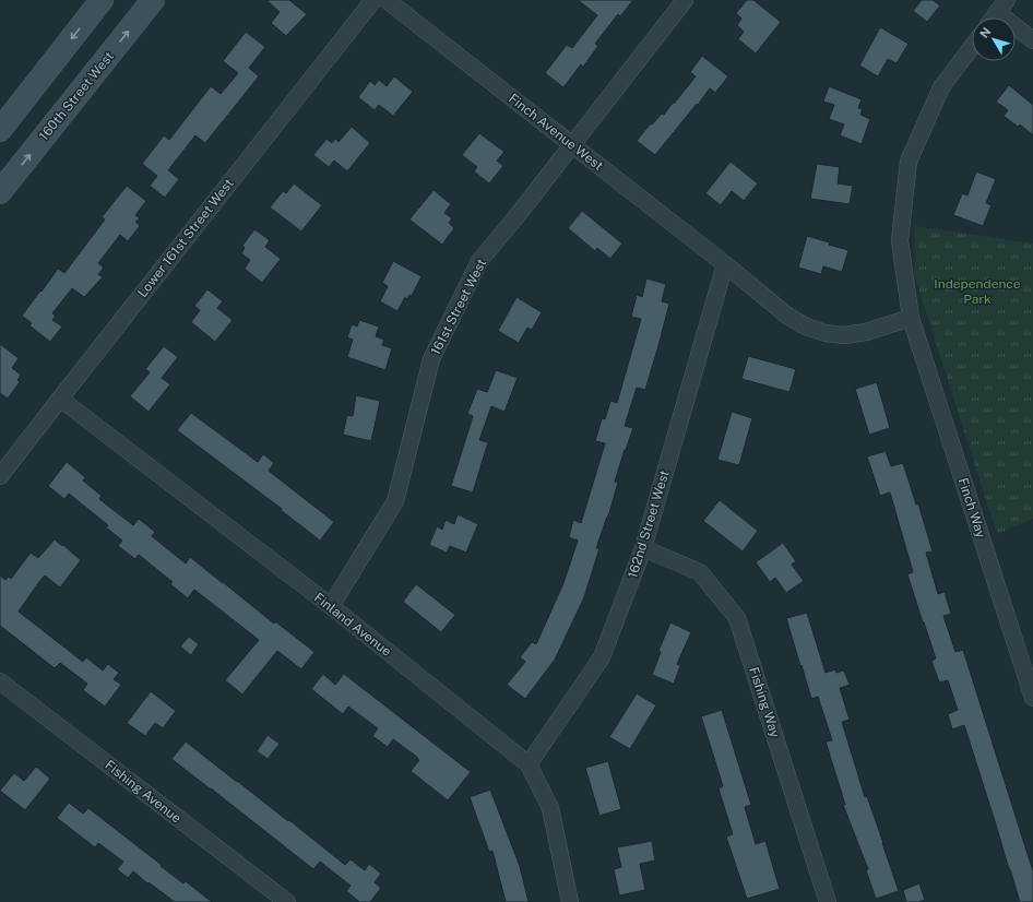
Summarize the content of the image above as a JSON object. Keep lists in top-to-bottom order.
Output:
{
  "streets": {
    "main road": ["160th Street West"],
    "street": [
      "Finch Avenue West",
      "Lower 161st Street West",
      "161st Street West",
      "Finch Way",
      "162nd Street West",
      "Finland Avenue",
      "Fishing Way",
      "Fishing Avenue"
    ]
  },
  "crossings": [
    ["Finch Avenue West", "161st Street West"],
    ["Finch Avenue West", "Finch Way"],
    ["Finch Avenue West", "162nd Street West"],
    ["Lower 161st Street West", "Finland Avenue"],
    ["161st Street West", "Finland Avenue"],
    ["162nd Street West", "Finland Avenue"],
    ["162nd Street West", "Fishing Way"]
  ],
  "parks": ["Independence Park"],
  "north": "top left"
}
